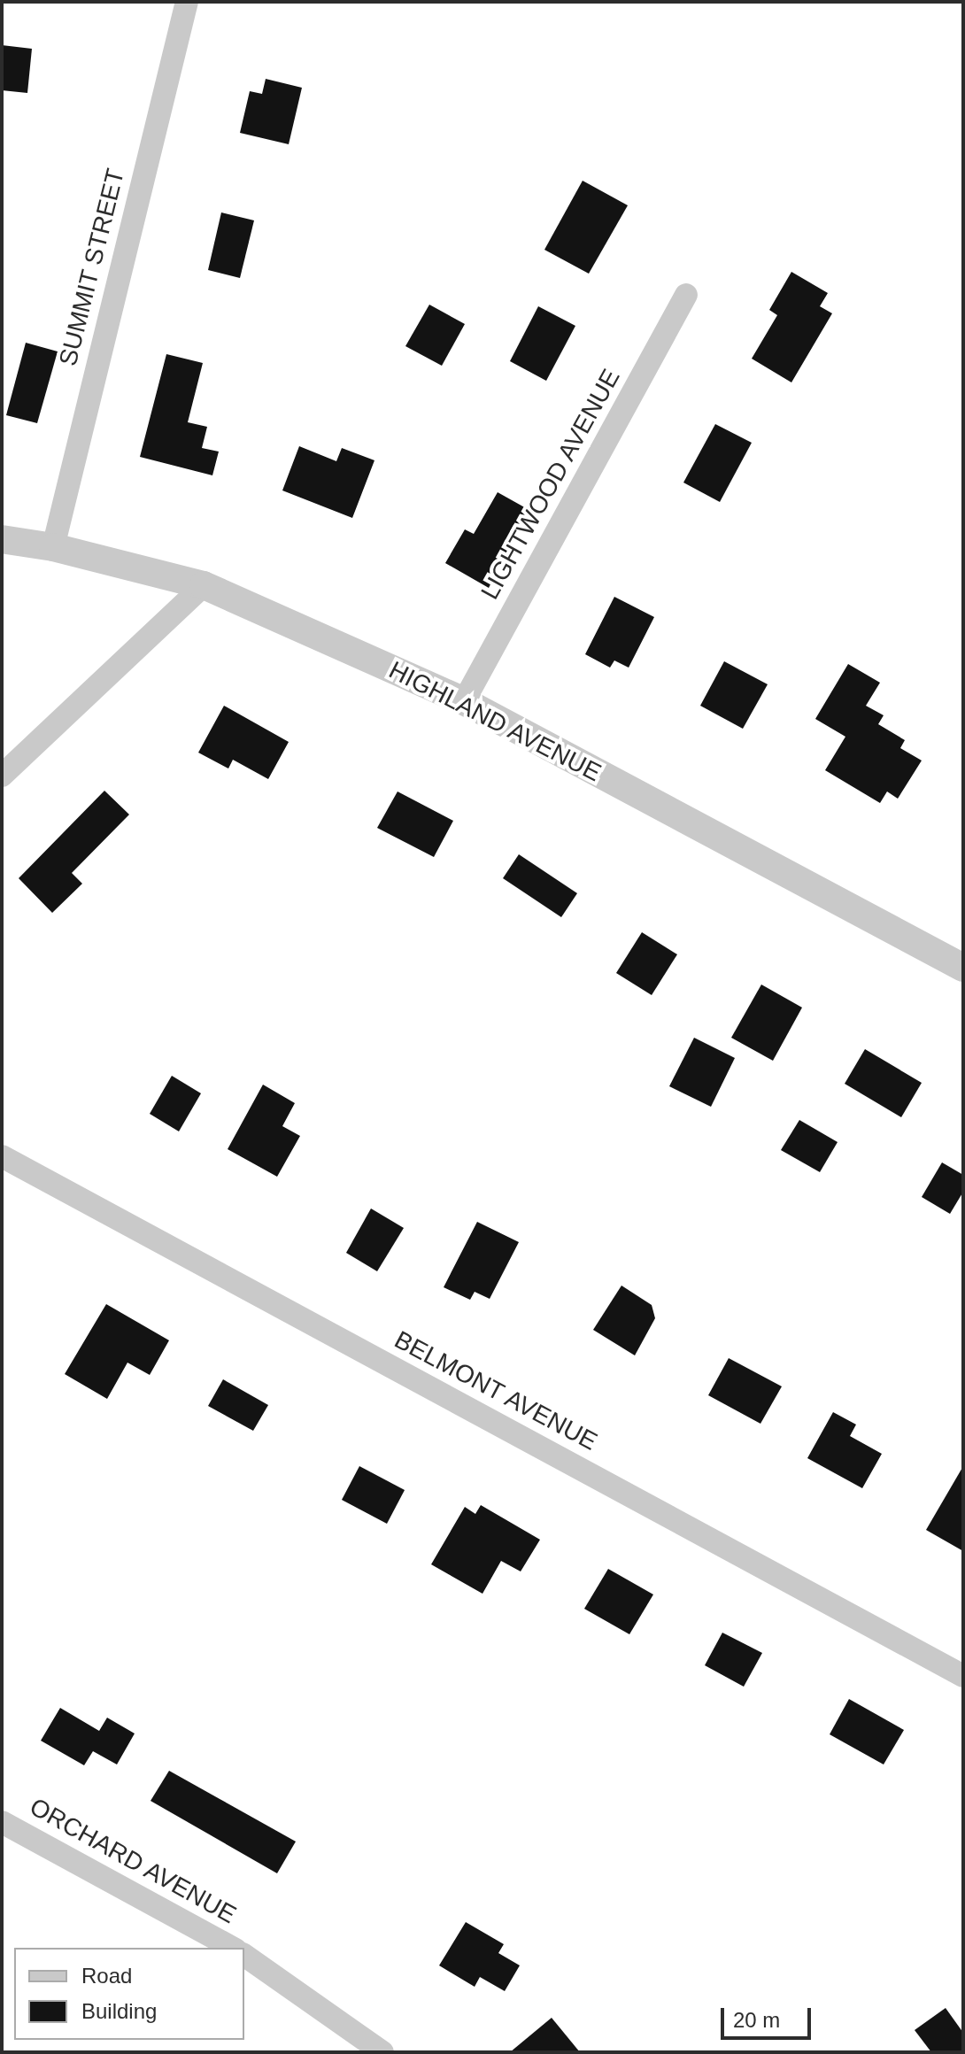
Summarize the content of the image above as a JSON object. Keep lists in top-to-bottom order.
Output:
{
  "streets": {
    "street": [
      "SUMMIT STREET",
      "LIGHTWOOD AVENUE",
      "HIGHLAND AVENUE",
      "BELMONT AVENUE",
      "ORCHARD AVENUE"
    ]
  },
  "crossings": [
    ["SUMMIT STREET", "HIGHLAND AVENUE"],
    ["LIGHTWOOD AVENUE", "HIGHLAND AVENUE"]
  ],
  "legend": ["Road", "Building"],
  "scale_bar": "20 m"
}
